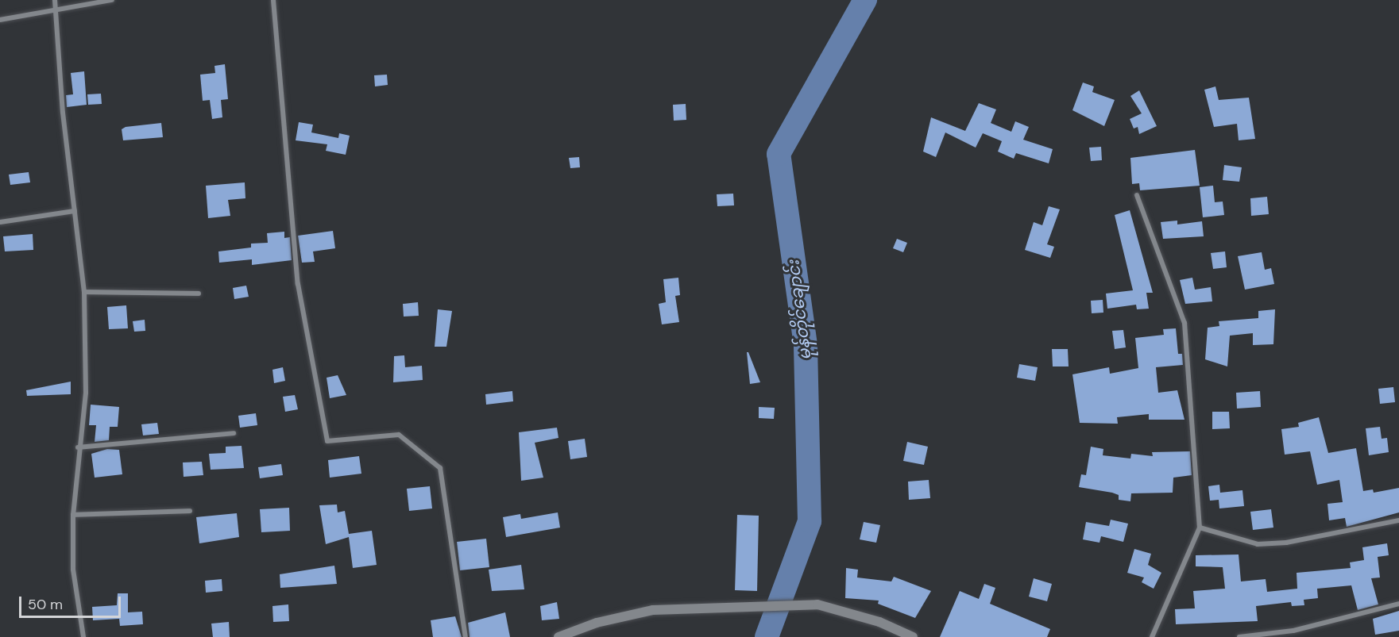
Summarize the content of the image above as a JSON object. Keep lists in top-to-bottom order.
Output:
{
  "water": ["မုန်တိုင်ချောင်း"],
  "scale_bar": "50 m"
}
